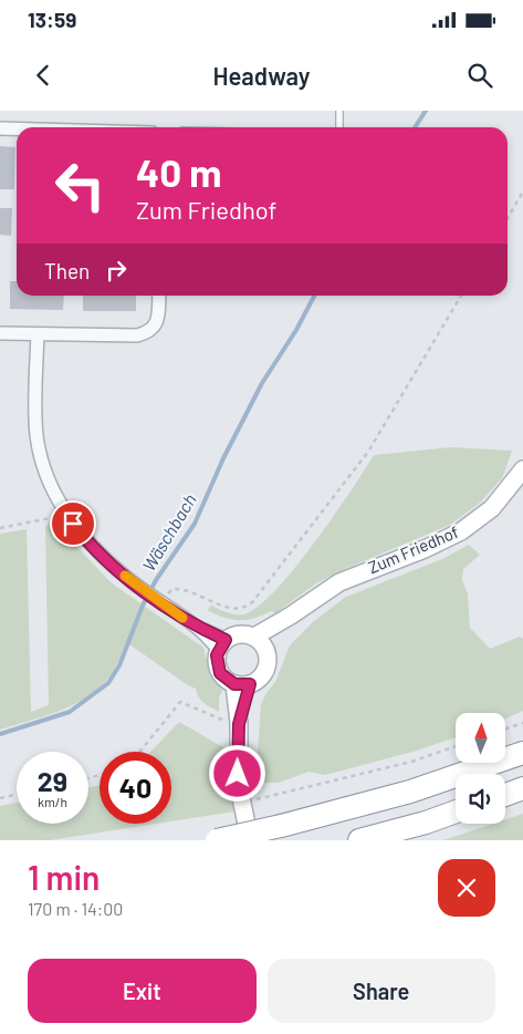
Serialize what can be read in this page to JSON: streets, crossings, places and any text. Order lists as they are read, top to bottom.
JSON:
{
  "streets": {
    "street": ["Zum Friedhof"]
  },
  "water": ["Wäschbach"],
  "north": "top",
  "page": {
    "status": "13:59",
    "header": "Headway",
    "turn": ["40 m", "Zum Friedhof"],
    "then": "Then",
    "speed": "29 km/h",
    "limit": "40",
    "heading": ["1 min", "170 m · 14:00"],
    "buttons": ["Exit", "Share"]
  }
}
